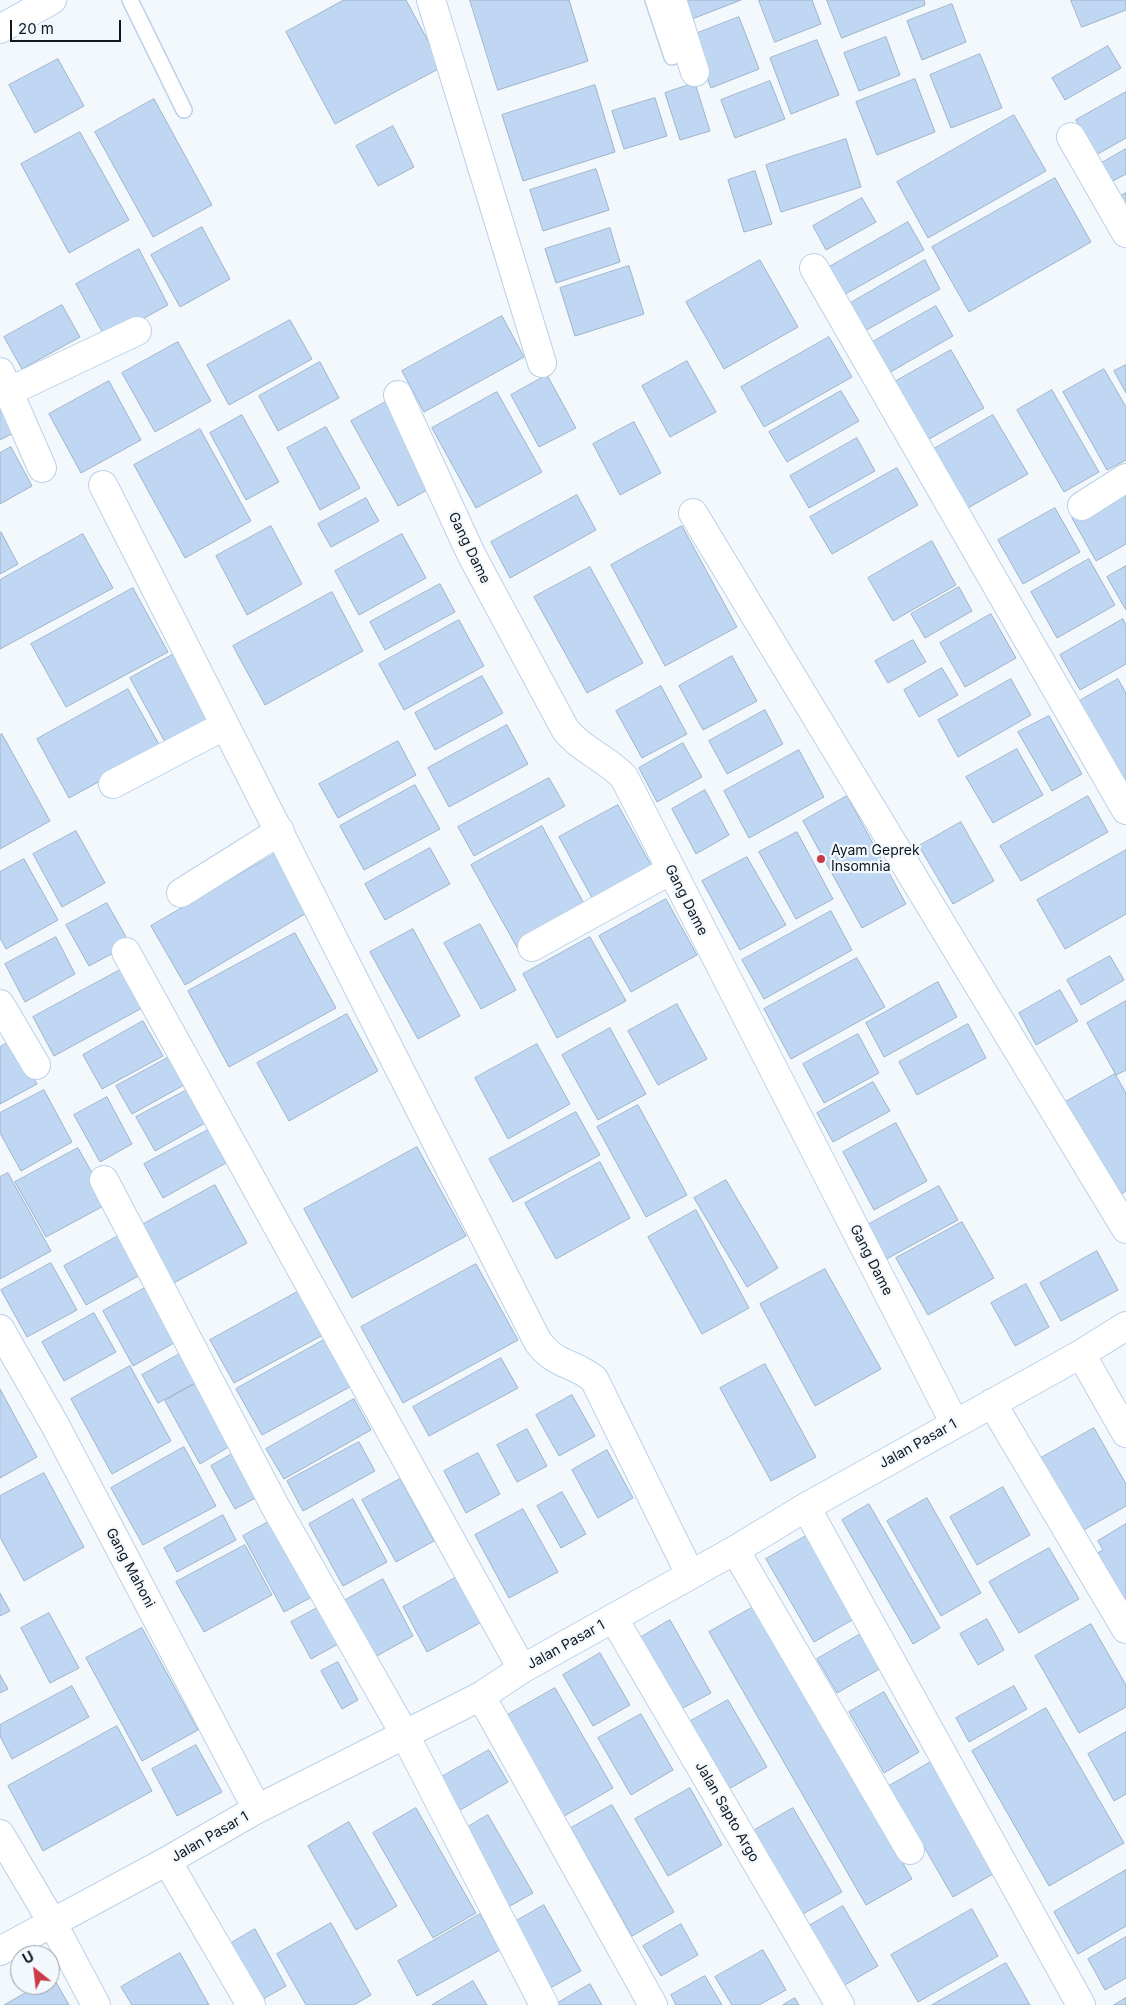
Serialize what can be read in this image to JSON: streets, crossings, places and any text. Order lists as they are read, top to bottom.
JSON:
{
  "streets": {
    "street": [
      "Gang Dame",
      "Jalan Pasar 1",
      "Gang Mahoni",
      "Jalan Sapto Argo"
    ]
  },
  "crossings": [
    ["Gang Dame", "Jalan Pasar 1"],
    ["Jalan Pasar 1", "Gang Mahoni"],
    ["Jalan Pasar 1", "Jalan Sapto Argo"]
  ],
  "places": ["Ayam Geprek Insomnia"],
  "scale_bar": "20 m",
  "north": "top left"
}
